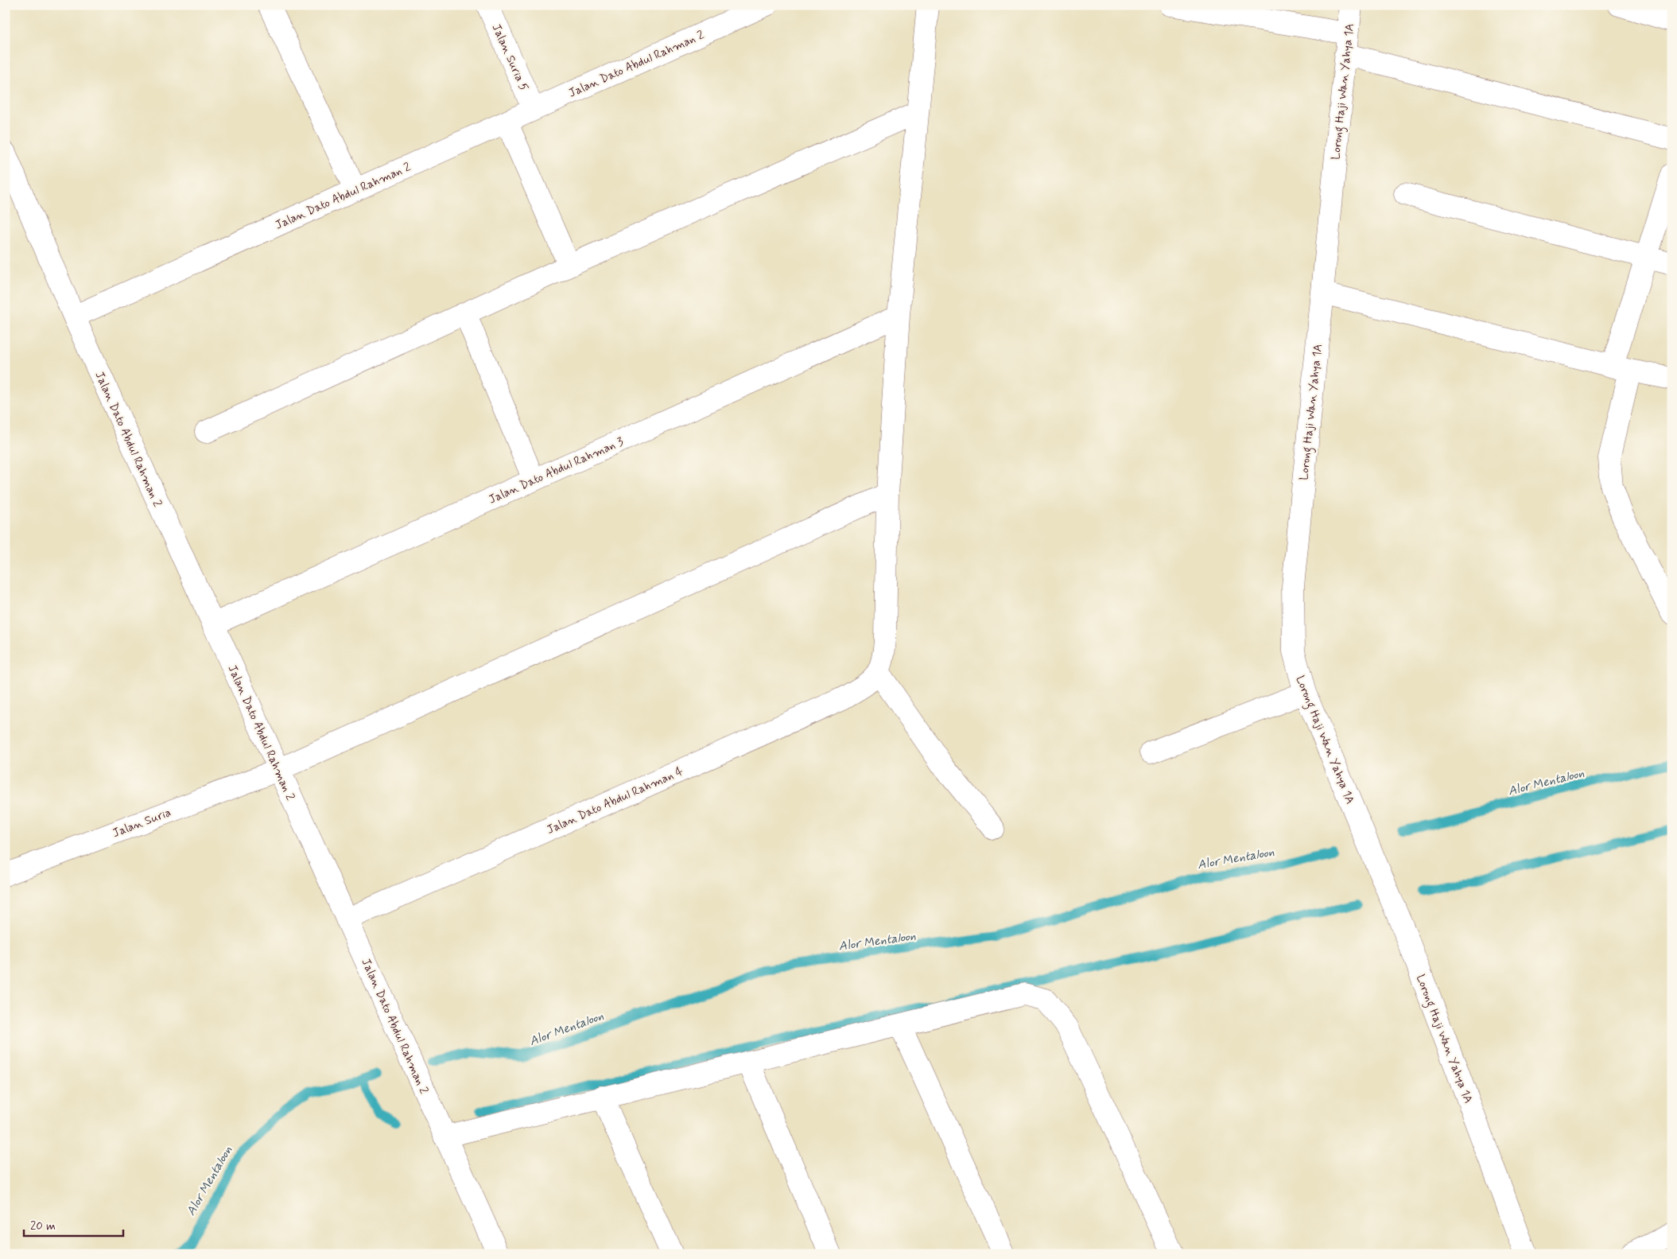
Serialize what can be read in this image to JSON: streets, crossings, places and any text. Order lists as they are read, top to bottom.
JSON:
{
  "streets": {
    "street": [
      "Jalan Suria 5",
      "Jalan Dato Abdul Rahman 2",
      "Lorong Haji Wan Yahya 1A",
      "Jalan Dato Abdul Rahman 3",
      "Jalan Dato Abdul Rahman 4",
      "Jalan Suria"
    ]
  },
  "crossings": [
    ["Jalan Suria 5", "Jalan Dato Abdul Rahman 2"],
    ["Jalan Dato Abdul Rahman 2", "Jalan Dato Abdul Rahman 3"],
    ["Jalan Dato Abdul Rahman 2", "Jalan Dato Abdul Rahman 4"],
    ["Jalan Dato Abdul Rahman 2", "Jalan Suria"]
  ],
  "water": ["Alor Mentaloon"],
  "scale_bar": "20 m"
}
